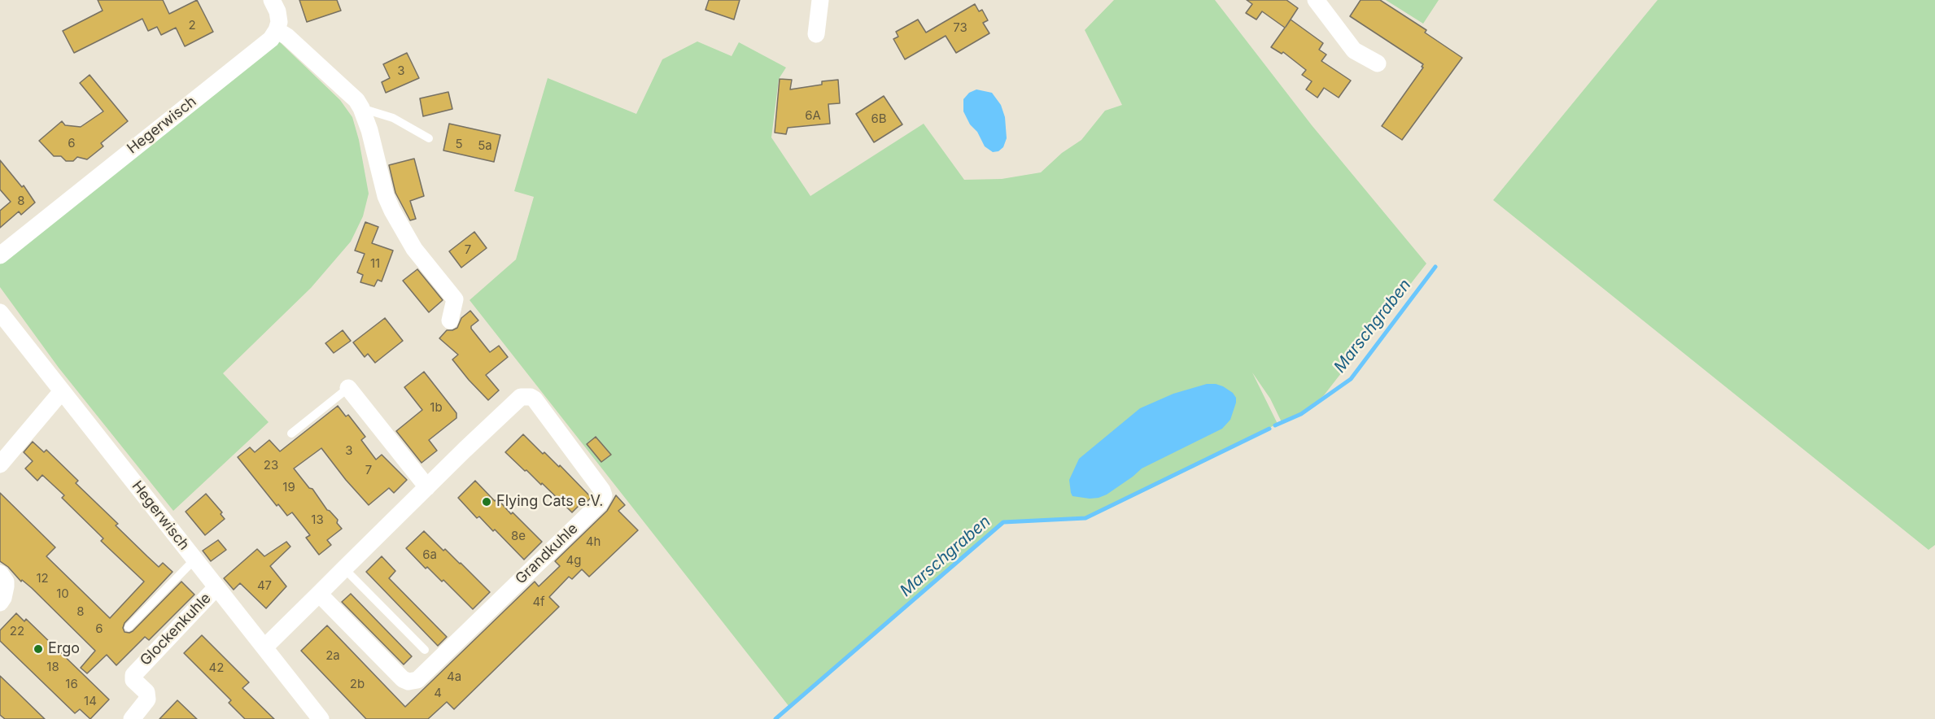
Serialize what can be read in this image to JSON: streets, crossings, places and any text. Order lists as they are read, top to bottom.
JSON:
{
  "streets": {
    "street": ["Hegerwisch", "Grandkuhle", "Glockenkuhle"]
  },
  "crossings": [
    ["Hegerwisch", "Grandkuhle"],
    ["Hegerwisch", "Glockenkuhle"]
  ],
  "water": ["Marschgraben"],
  "places": ["Flying Cats e.V.", "Ergo"],
  "house_numbers": [
    "2",
    "73",
    "3",
    "6A",
    "6B",
    "6",
    "5",
    "5a",
    "8",
    "7",
    "11",
    "1b",
    "3",
    "23",
    "7",
    "19",
    "13",
    "8e",
    "4h",
    "6a",
    "4g",
    "12",
    "47",
    "10",
    "4f",
    "8",
    "6",
    "22",
    "2a",
    "18",
    "42",
    "4a",
    "16",
    "2b",
    "4",
    "14"
  ]
}
